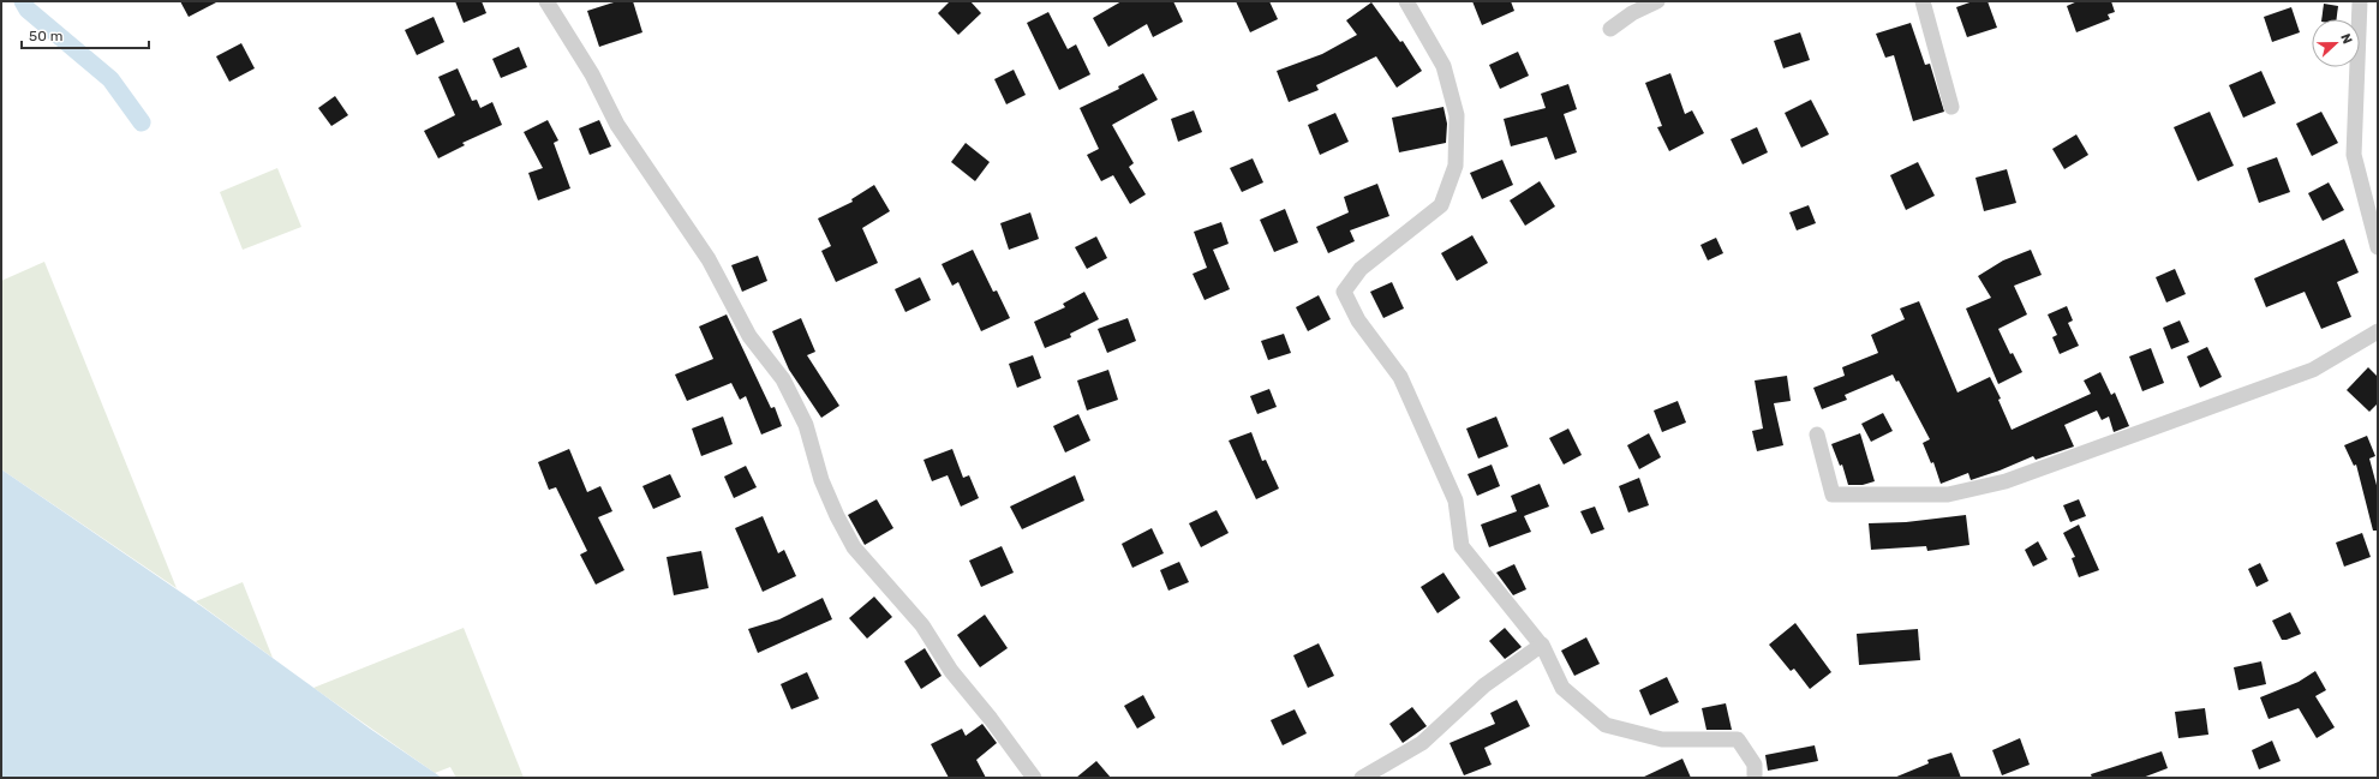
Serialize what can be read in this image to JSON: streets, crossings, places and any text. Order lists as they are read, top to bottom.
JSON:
{
  "scale_bar": "50 m",
  "north": "right"
}
